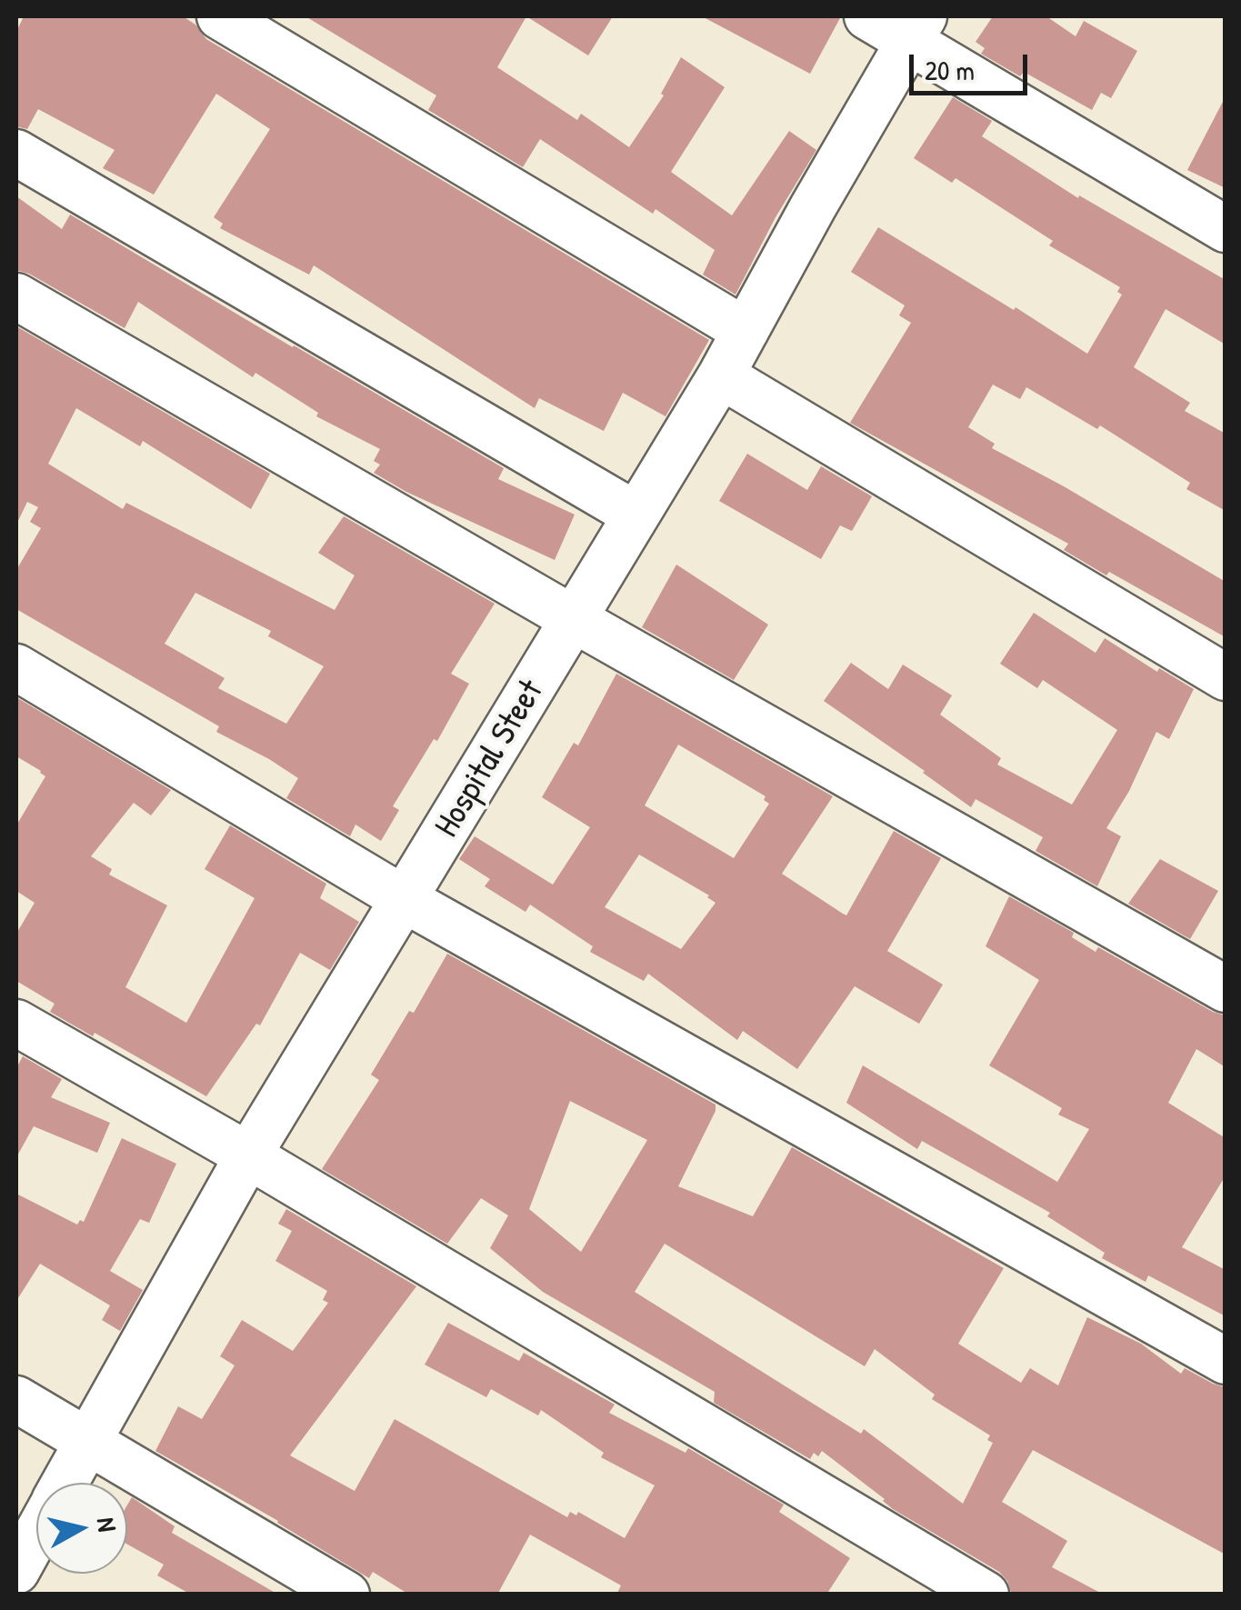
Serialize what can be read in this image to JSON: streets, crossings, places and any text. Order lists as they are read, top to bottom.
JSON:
{
  "streets": {
    "street": ["Hospital Steet"]
  },
  "scale_bar": "20 m",
  "north": "right"
}
